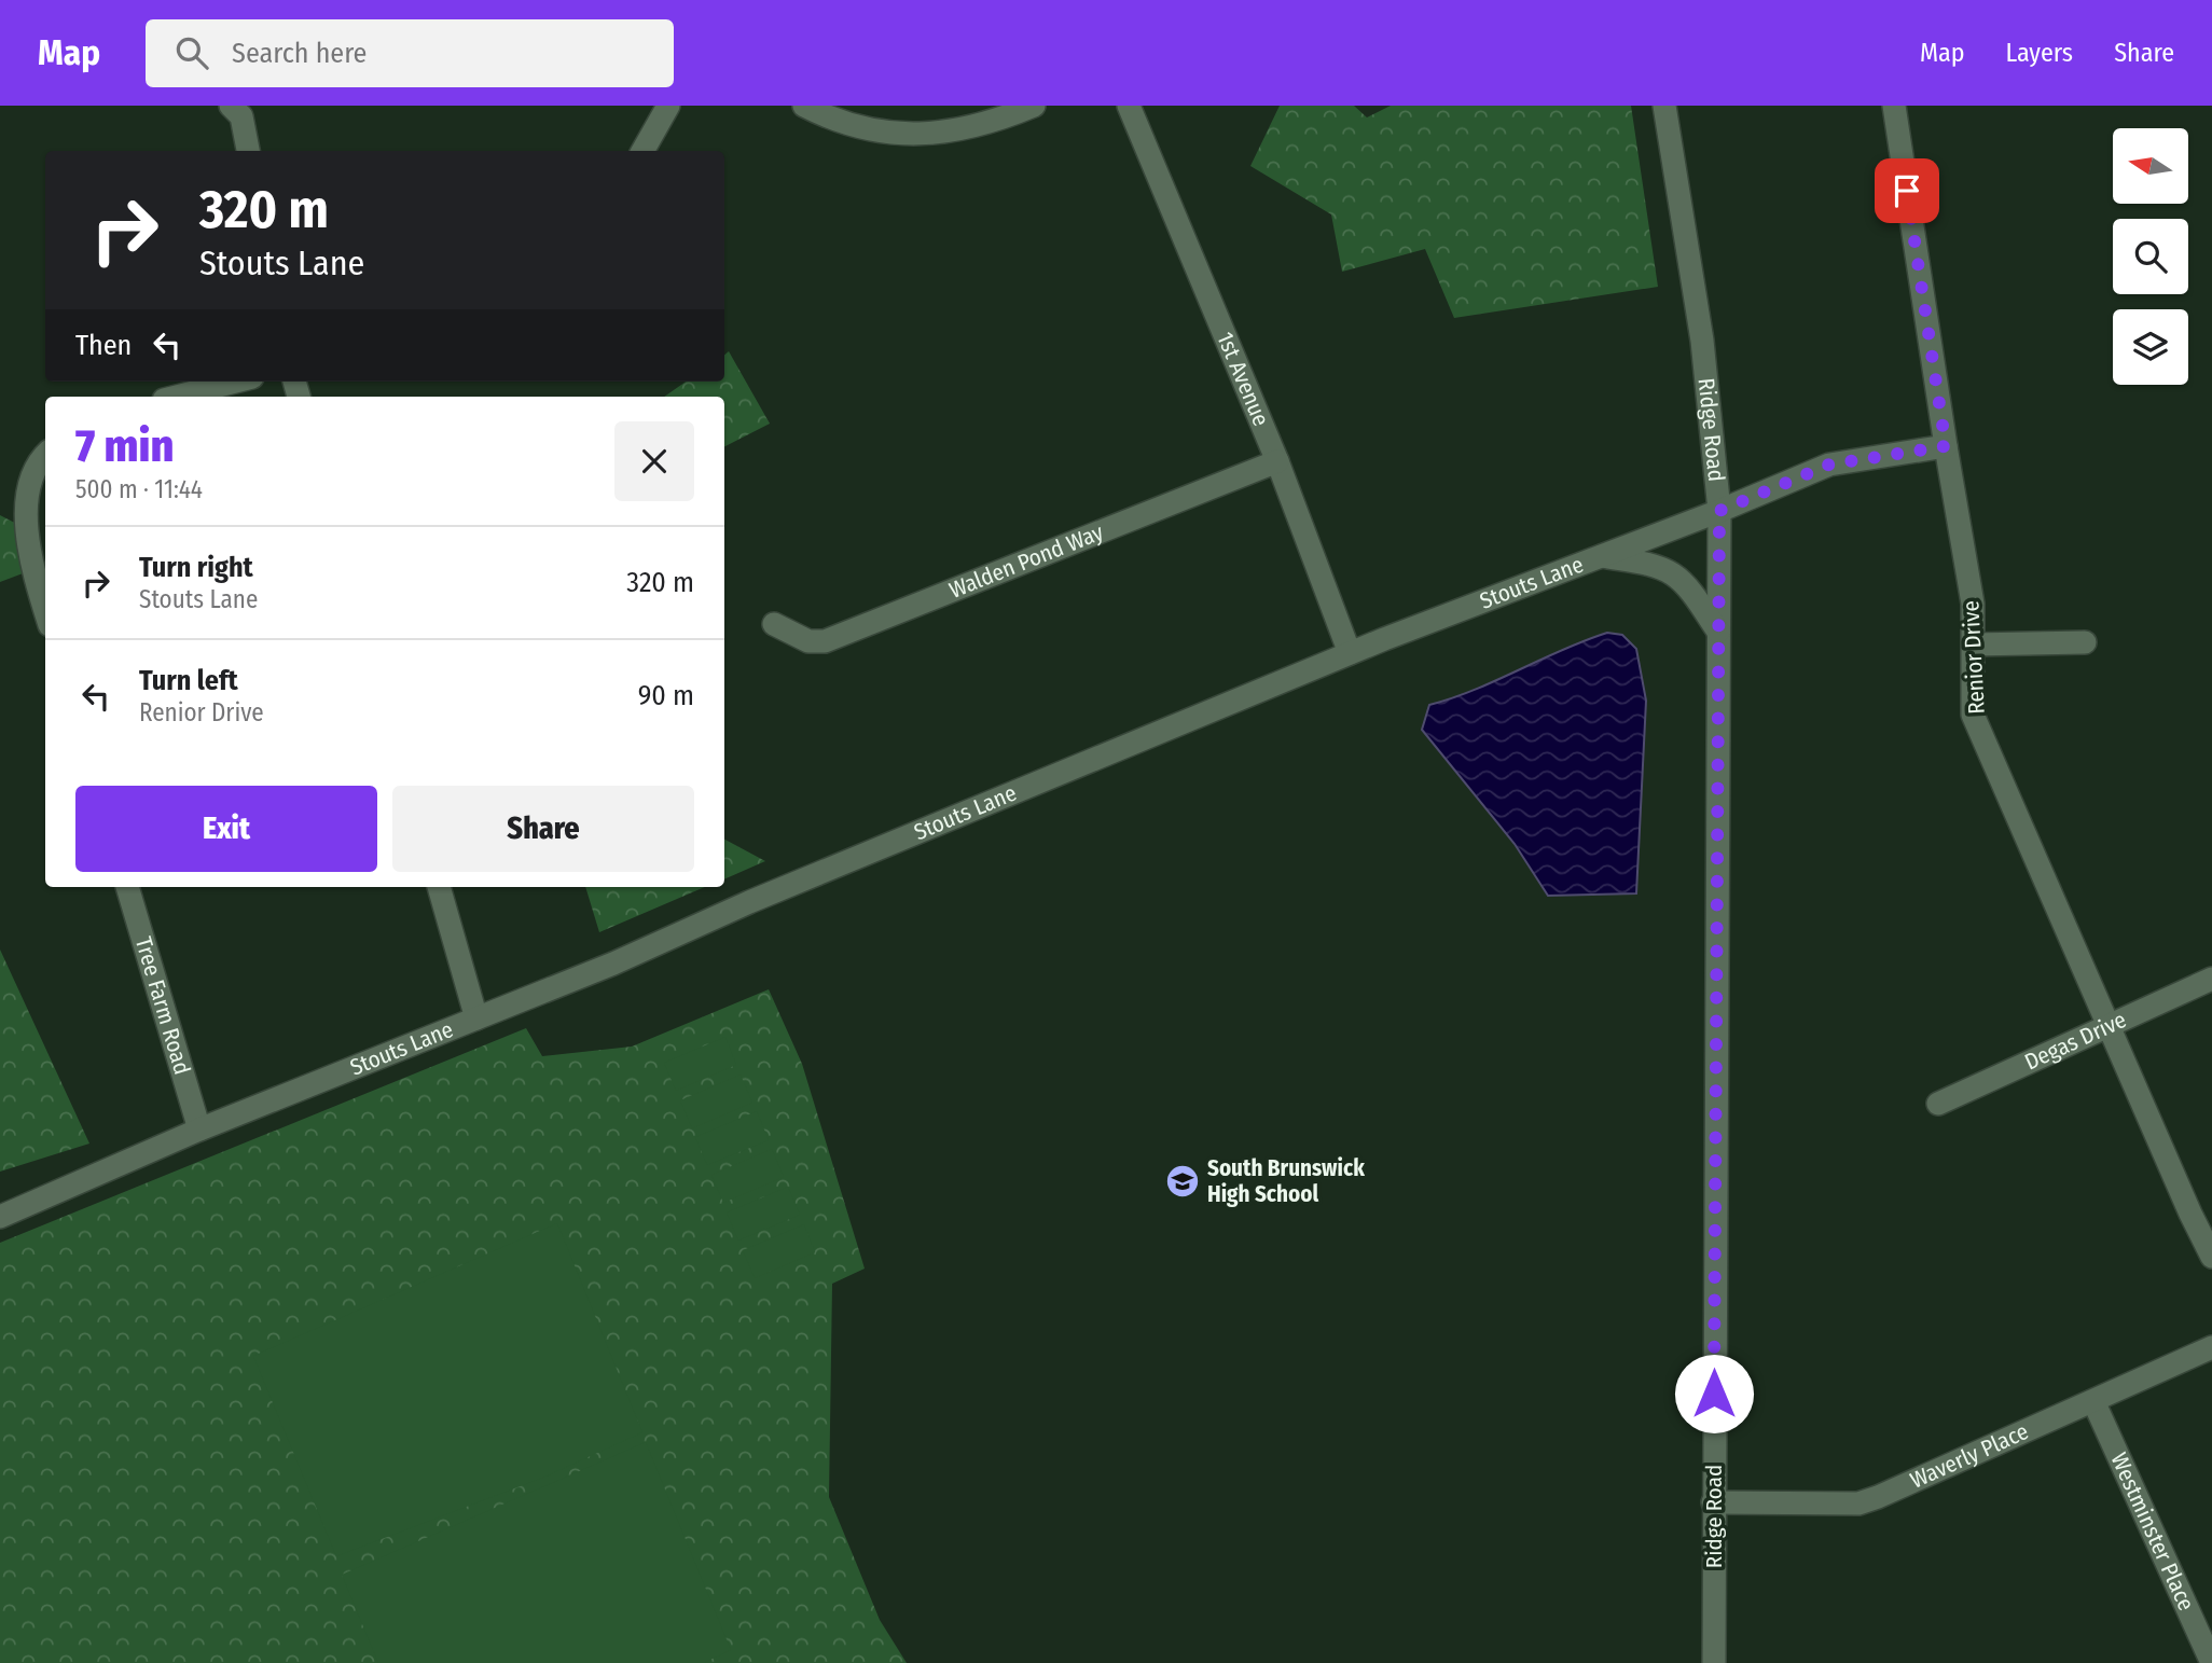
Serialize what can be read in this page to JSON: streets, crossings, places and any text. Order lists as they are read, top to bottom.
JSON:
{
  "streets": {
    "street": [
      "1st Avenue",
      "Ridge Road",
      "Walden Pond Way",
      "Stouts Lane",
      "Renior Drive",
      "Tree Farm Road",
      "Degas Drive",
      "Waverly Place",
      "Westminster Place"
    ]
  },
  "crossings": [
    ["1st Avenue", "Walden Pond Way"],
    ["1st Avenue", "Stouts Lane"],
    ["Ridge Road", "Stouts Lane"],
    ["Ridge Road", "Waverly Place"],
    ["Stouts Lane", "Renior Drive"],
    ["Stouts Lane", "Tree Farm Road"],
    ["Renior Drive", "Degas Drive"],
    ["Waverly Place", "Westminster Place"]
  ],
  "places": {
    "school or university": ["South Brunswick High School"]
  },
  "north": "left",
  "page": {
    "header": "Map",
    "search": "Search here",
    "nav": ["Map", "Layers", "Share"],
    "turn": ["320 m", "Stouts Lane"],
    "then": "Then",
    "heading": ["7 min", "500 m · 11:44"],
    "list": [
      {
        "name": "Turn right",
        "note": "Stouts Lane",
        "value": "320 m"
      },
      {
        "name": "Turn left",
        "note": "Renior Drive",
        "value": "90 m"
      }
    ],
    "buttons": ["Exit", "Share"]
  }
}
